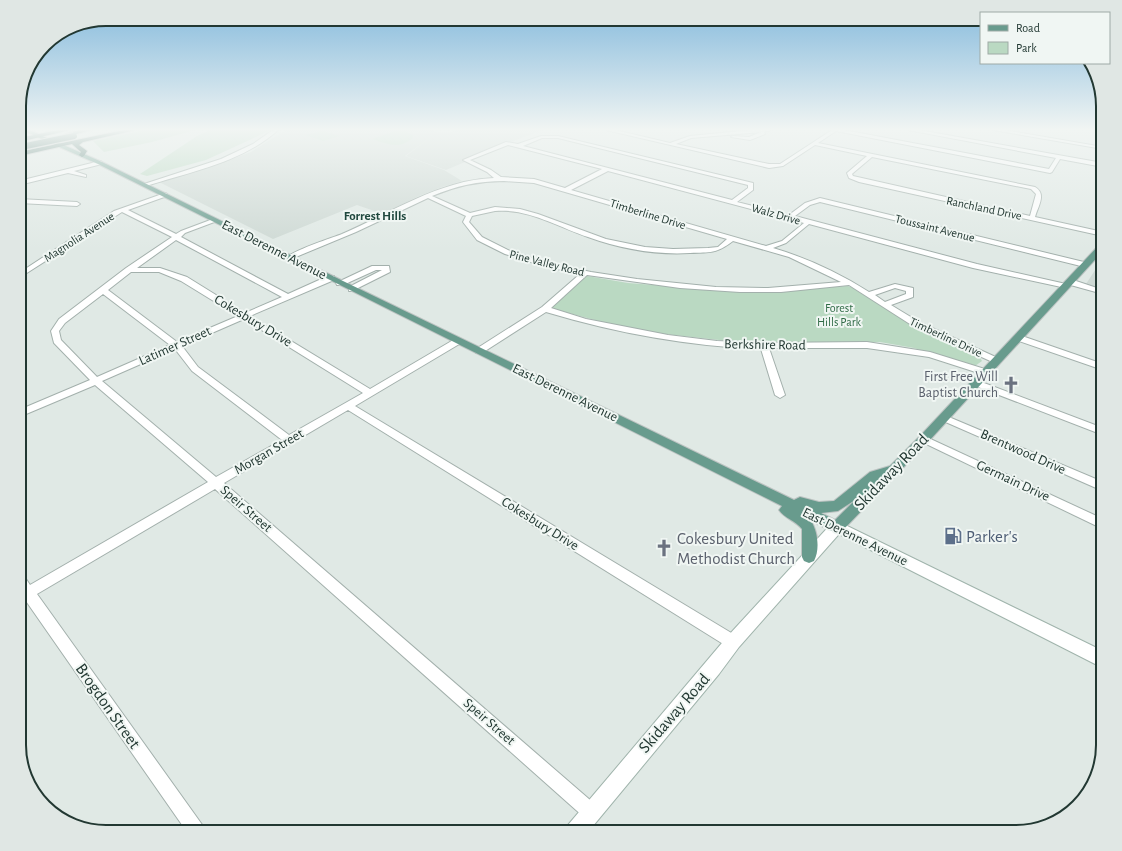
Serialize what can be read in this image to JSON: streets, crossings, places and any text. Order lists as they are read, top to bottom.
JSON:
{
  "streets": {
    "main road": ["East Derenne Avenue", "Skidaway Road"],
    "street": [
      "Ranchland Drive",
      "Timberline Drive",
      "Walz Drive",
      "Toussaint Avenue",
      "Magnolia Avenue",
      "Pine Valley Road",
      "Cokesbury Drive",
      "Berkshire Road",
      "Latimer Street",
      "Morgan Street",
      "Brentwood Drive",
      "Germain Drive",
      "Speir Street",
      "Brogdon Street"
    ]
  },
  "crossings": [
    ["Timberline Drive", "Walz Drive"],
    ["Timberline Drive", "East Derenne Avenue"],
    ["Timberline Drive", "Pine Valley Road"],
    ["Timberline Drive", "Skidaway Road"],
    ["Walz Drive", "Toussaint Avenue"],
    ["Walz Drive", "Skidaway Road"],
    ["Toussaint Avenue", "Skidaway Road"],
    ["Magnolia Avenue", "East Derenne Avenue"],
    ["East Derenne Avenue", "Latimer Street"],
    ["East Derenne Avenue", "Morgan Street"],
    ["East Derenne Avenue", "Skidaway Road"],
    ["East Derenne Avenue", "Speir Street"],
    ["Cokesbury Drive", "Latimer Street"],
    ["Cokesbury Drive", "Morgan Street"],
    ["Cokesbury Drive", "Skidaway Road"],
    ["Cokesbury Drive", "Speir Street"],
    ["Berkshire Road", "Skidaway Road"],
    ["Latimer Street", "Speir Street"],
    ["Morgan Street", "Speir Street"],
    ["Brentwood Drive", "Skidaway Road"],
    ["Skidaway Road", "Germain Drive"],
    ["Skidaway Road", "Speir Street"]
  ],
  "districts": ["Forrest Hills"],
  "parks": ["Forest Hills Park"],
  "places": {
    "church": ["First Free Will Baptist Church", "Cokesbury United Methodist Church"],
    "fuel station": ["Parker's"]
  },
  "legend": ["Road", "Park"]
}
